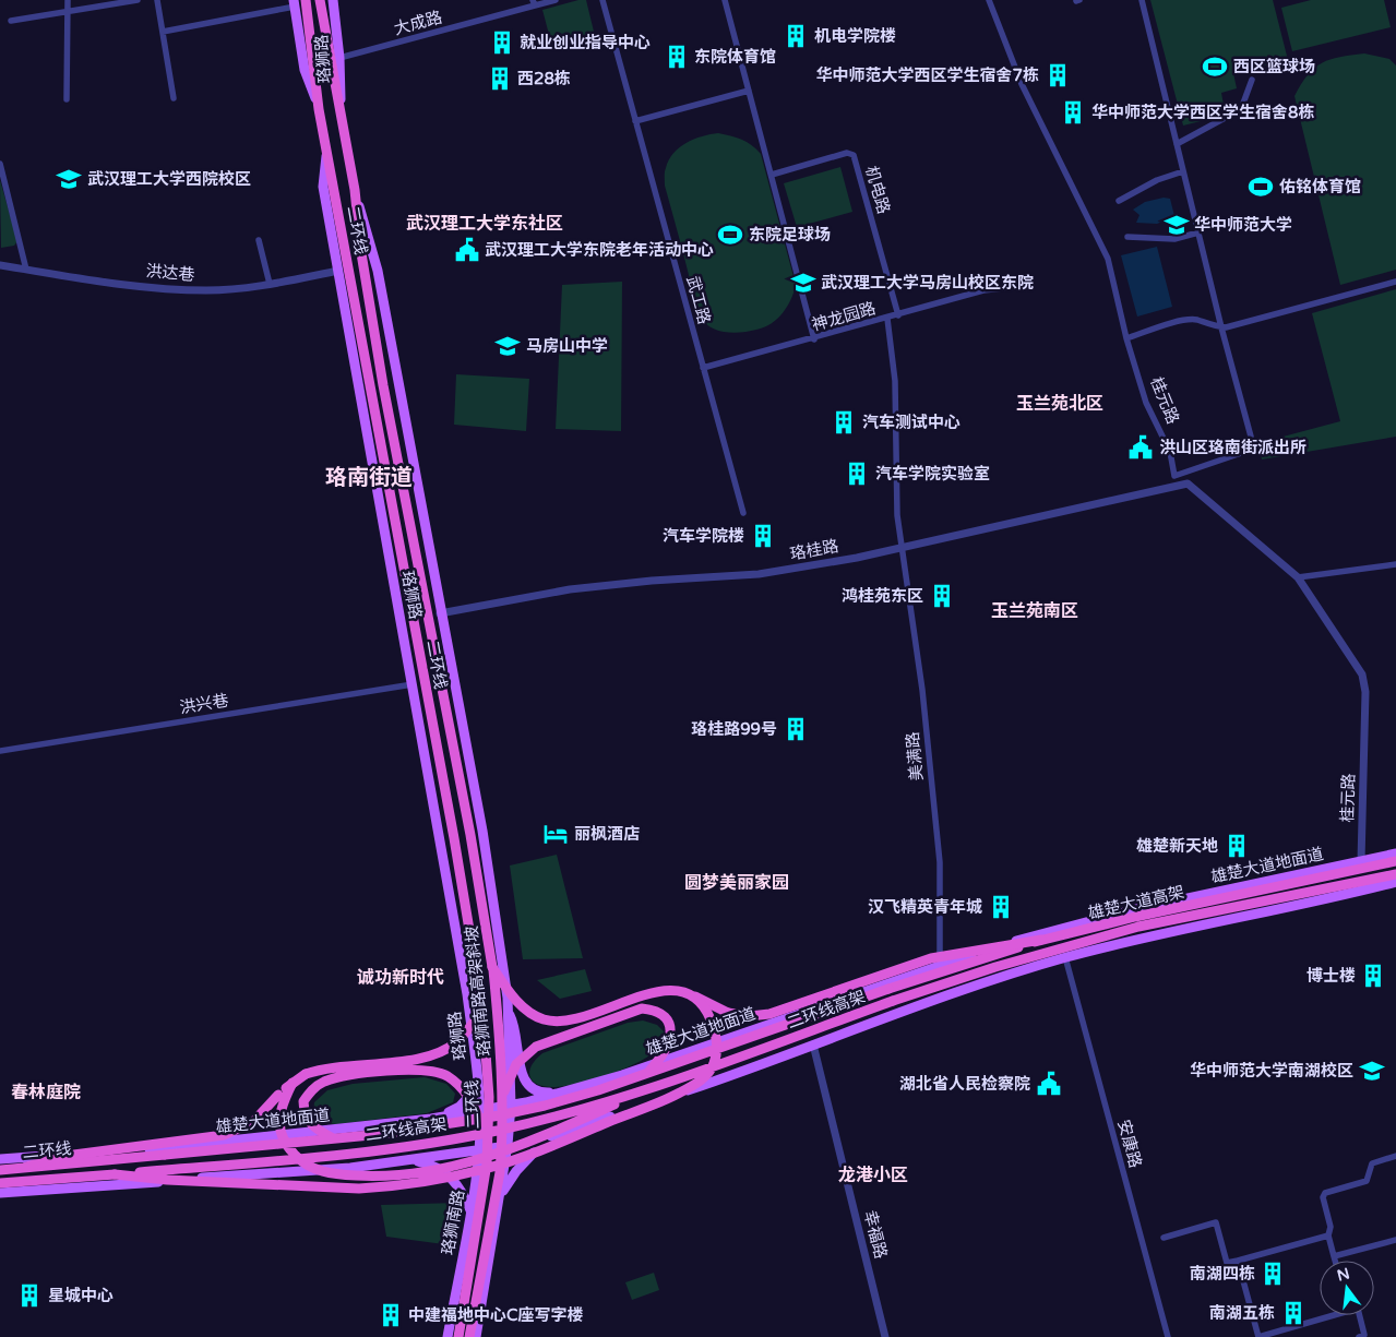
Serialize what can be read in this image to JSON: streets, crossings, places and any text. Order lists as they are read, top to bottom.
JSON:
{
  "streets": {
    "highway": [
      "二环线",
      "雄楚大道高架",
      "珞狮南路高架斜坡",
      "二环线高架"
    ],
    "main road": ["珞狮路", "雄楚大道地面道", "珞狮南路"],
    "street": [
      "大成路",
      "机电路",
      "洪达巷",
      "武工路",
      "神龙园路",
      "桂元路",
      "珞桂路",
      "洪兴巷",
      "美满路",
      "安康路",
      "幸福路"
    ]
  },
  "crossings": [
    ["大成路", "珞狮路"],
    ["珞狮路", "二环线"],
    ["珞狮路", "洪达巷"],
    ["珞狮路", "珞桂路"],
    ["珞狮路", "洪兴巷"],
    ["珞狮路", "雄楚大道地面道"],
    ["珞狮路", "珞狮南路"],
    ["机电路", "神龙园路"],
    ["二环线", "雄楚大道高架"],
    ["二环线", "珞狮南路高架斜坡"],
    ["武工路", "神龙园路"],
    ["桂元路", "珞桂路"],
    ["桂元路", "雄楚大道地面道"],
    ["珞桂路", "美满路"],
    ["美满路", "雄楚大道地面道"],
    ["雄楚大道地面道", "珞狮南路"],
    ["雄楚大道高架", "二环线高架"]
  ],
  "districts": [
    "武汉理工大学东社区",
    "玉兰苑北区",
    "珞南街道",
    "玉兰苑南区",
    "圆梦美丽家园",
    "诚功新时代",
    "春林庭院",
    "龙港小区"
  ],
  "places": {
    "building": [
      "机电学院楼",
      "就业创业指导中心",
      "东院体育馆",
      "华中师范大学西区学生宿舍7栋",
      "西28栋",
      "华中师范大学西区学生宿舍8栋",
      "汽车测试中心",
      "汽车学院实验室",
      "汽车学院楼",
      "鸿桂苑东区",
      "珞桂路99号",
      "雄楚新天地",
      "汉飞精英青年城",
      "博士楼",
      "南湖四栋",
      "星城中心",
      "南湖五栋",
      "中建福地中心C座写字楼"
    ],
    "sports": ["西区篮球场", "佑铭体育馆", "东院足球场"],
    "school or university": [
      "武汉理工大学西院校区",
      "华中师范大学",
      "武汉理工大学马房山校区东院",
      "马房山中学",
      "华中师范大学南湖校区"
    ],
    "public building": ["武汉理工大学东院老年活动中心", "洪山区珞南街派出所", "湖北省人民检察院"],
    "hotel": ["丽枫酒店"]
  },
  "north": "top"
}
